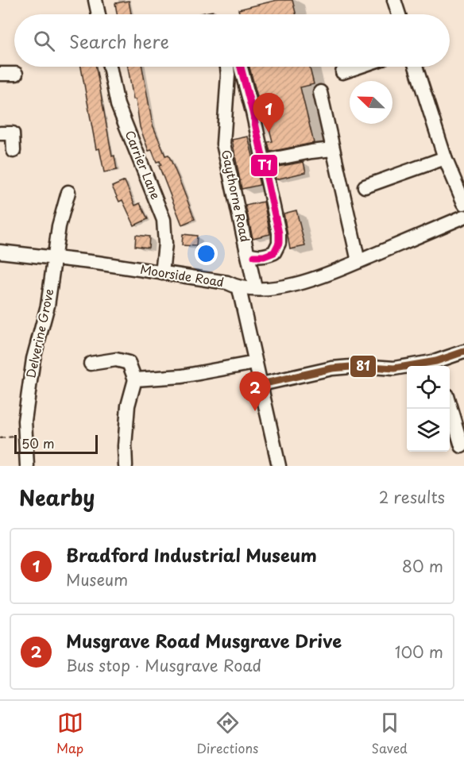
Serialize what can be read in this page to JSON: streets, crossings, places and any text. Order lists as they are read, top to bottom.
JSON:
{
  "streets": {
    "street": [
      "Carrier Lane",
      "Gaythorne Road",
      "Moorside Road",
      "Delverine Grove"
    ]
  },
  "crossings": [
    ["Carrier Lane", "Moorside Road"],
    ["Gaythorne Road", "Moorside Road"],
    ["Moorside Road", "Delverine Grove"]
  ],
  "lines": ["transit line T1", "transit line 81"],
  "scale_bar": "50 m",
  "north": "top left",
  "page": {
    "search": "Search here",
    "pins": ["1", "2"],
    "scale": "50 m",
    "heading": ["Nearby", "2 results"],
    "list": [
      {
        "mark": "1",
        "name": "Bradford Industrial Museum",
        "note": "Museum",
        "value": "80 m"
      },
      {
        "mark": "2",
        "name": "Musgrave Road Musgrave Drive",
        "note": "Bus stop · Musgrave Road",
        "value": "100 m"
      }
    ],
    "nav": ["Map", "Directions", "Saved"]
  }
}
